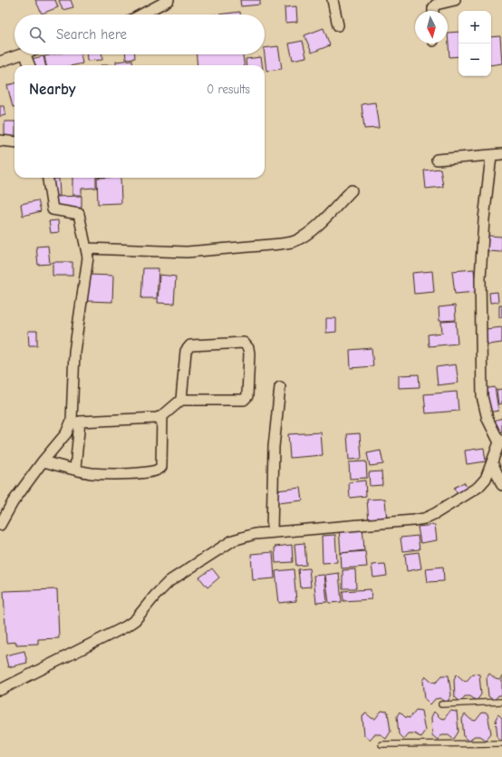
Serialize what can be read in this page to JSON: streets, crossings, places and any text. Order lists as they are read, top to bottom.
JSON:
{
  "north": "bottom",
  "page": {
    "map_buttons": ["+", "−"],
    "search": "Search here",
    "heading": ["Nearby", "0 results"]
  }
}
